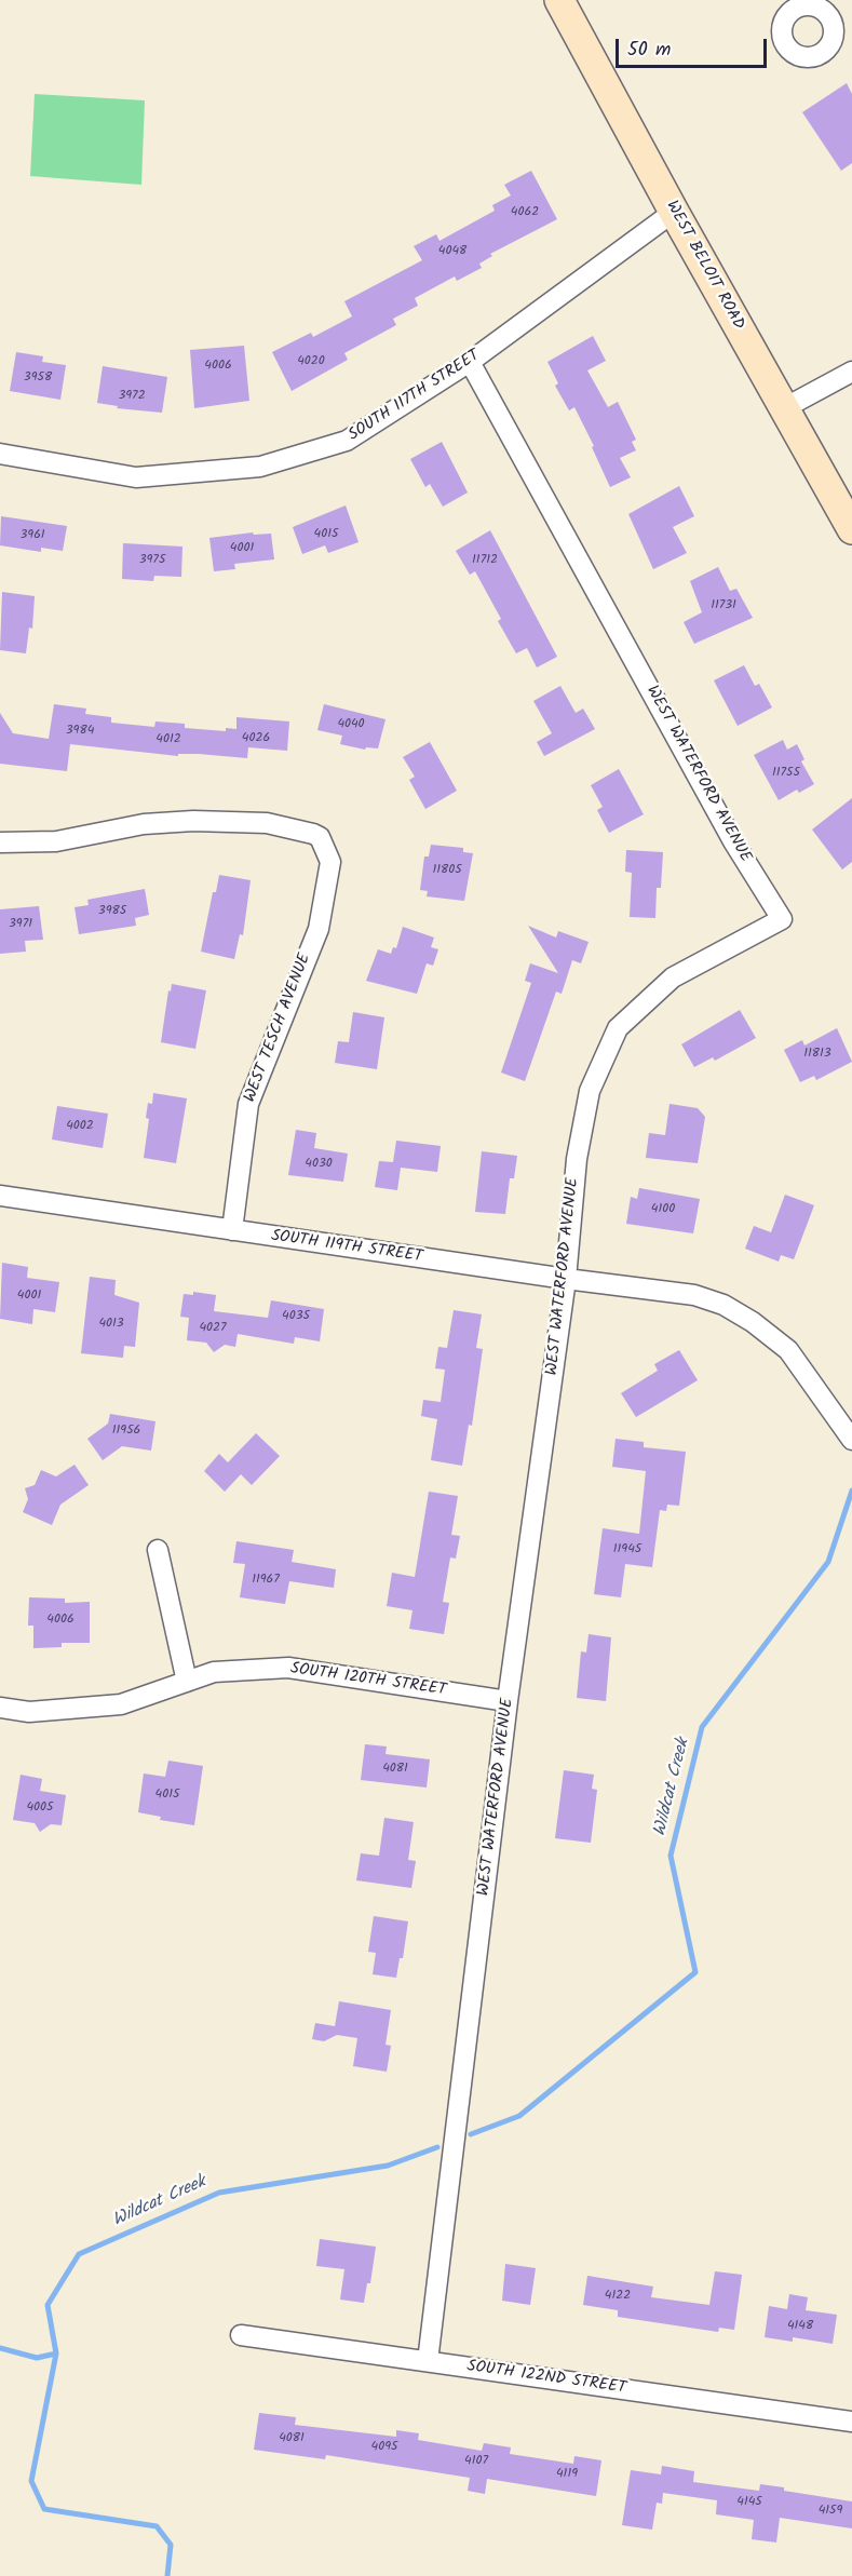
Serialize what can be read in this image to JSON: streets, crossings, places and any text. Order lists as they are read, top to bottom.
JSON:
{
  "streets": {
    "main road": ["WEST BELOIT ROAD"],
    "street": [
      "SOUTH 117TH STREET",
      "WEST WATERFORD AVENUE",
      "WEST TESCH AVENUE",
      "SOUTH 119TH STREET",
      "SOUTH 120TH STREET",
      "SOUTH 122ND STREET"
    ]
  },
  "crossings": [
    ["WEST BELOIT ROAD", "SOUTH 117TH STREET"],
    ["SOUTH 117TH STREET", "WEST WATERFORD AVENUE"],
    ["WEST WATERFORD AVENUE", "SOUTH 119TH STREET"],
    ["WEST WATERFORD AVENUE", "SOUTH 120TH STREET"],
    ["WEST WATERFORD AVENUE", "SOUTH 122ND STREET"],
    ["WEST TESCH AVENUE", "SOUTH 119TH STREET"]
  ],
  "water": ["Wildcat Creek"],
  "house_numbers": [
    "4062",
    "4048",
    "4020",
    "4006",
    "3958",
    "3972",
    "4015",
    "3961",
    "4001",
    "3975",
    "11712",
    "11731",
    "4040",
    "3984",
    "4026",
    "4012",
    "11755",
    "11805",
    "3985",
    "3971",
    "11813",
    "4002",
    "4030",
    "4100",
    "4001",
    "4035",
    "4013",
    "4027",
    "11956",
    "11945",
    "11967",
    "4006",
    "4081",
    "4015",
    "4005",
    "4122",
    "4148",
    "4081",
    "4095",
    "4107",
    "4119",
    "4145",
    "4159"
  ],
  "scale_bar": "50 m"
}
